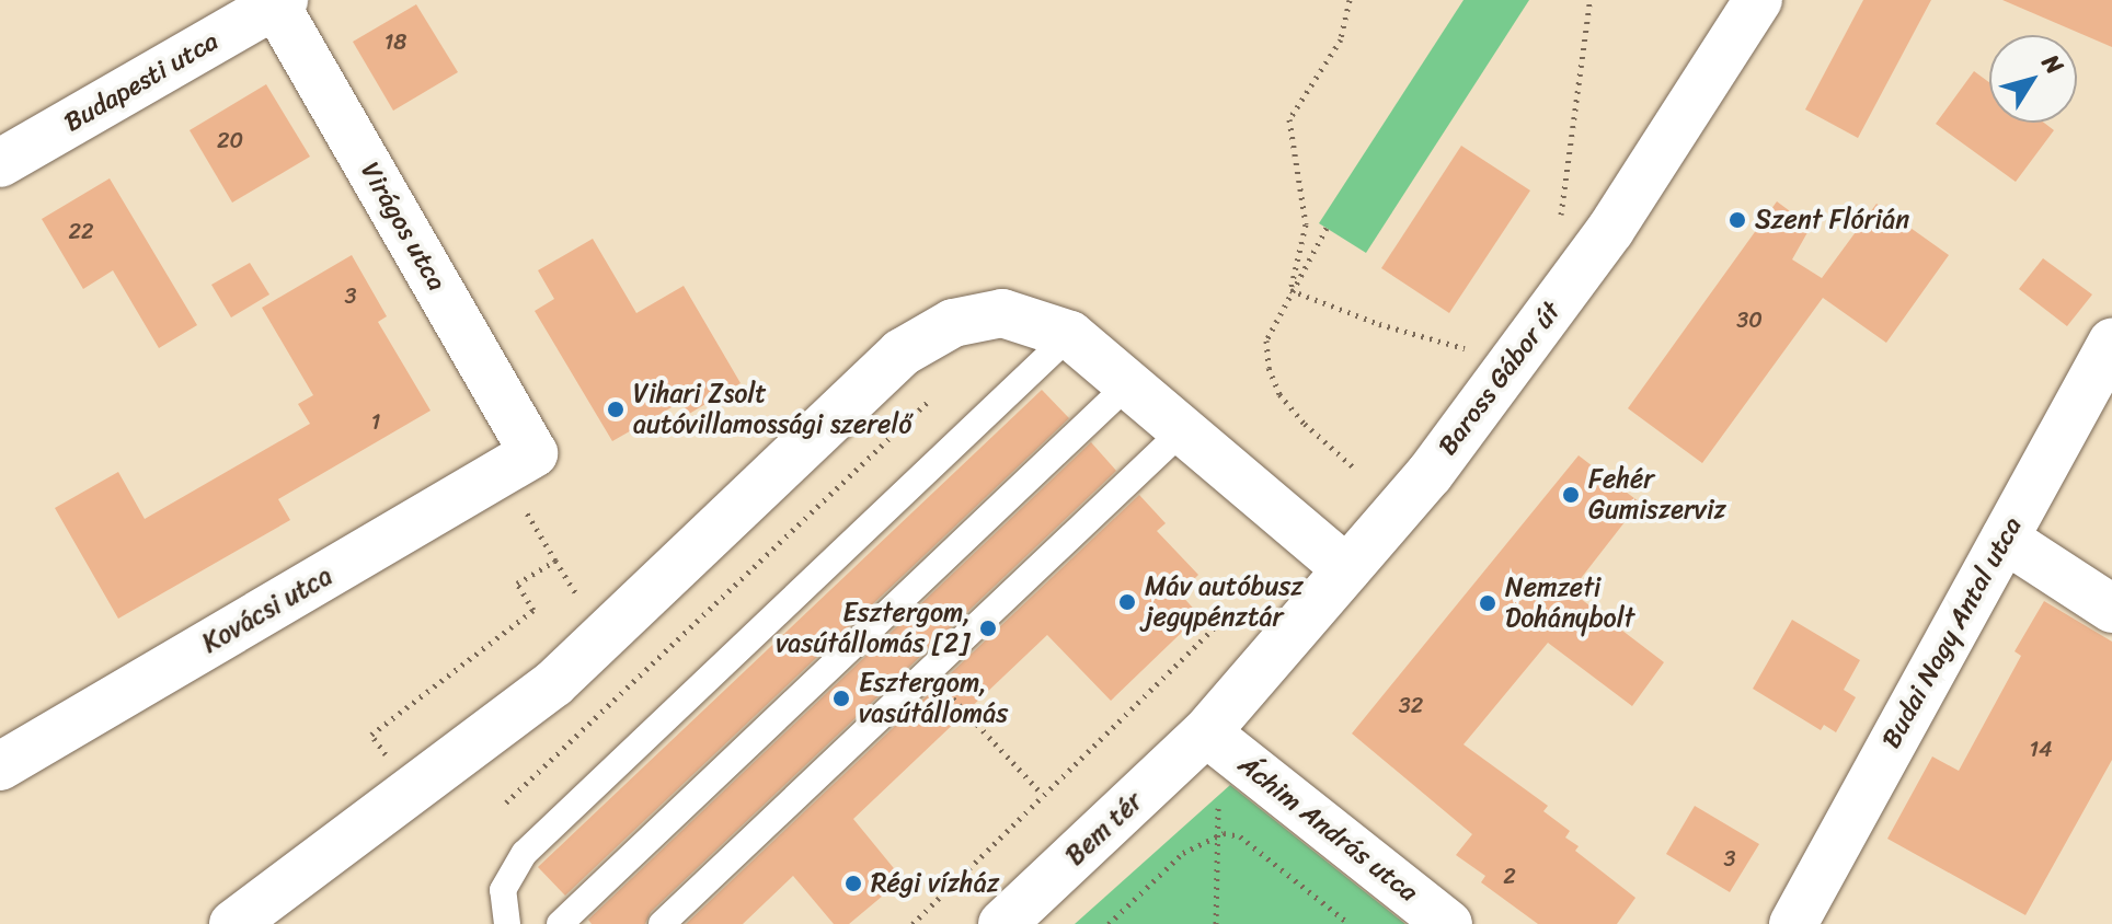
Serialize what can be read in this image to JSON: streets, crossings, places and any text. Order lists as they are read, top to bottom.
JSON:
{
  "streets": {
    "street": [
      "Budapesti utca",
      "Virágos utca",
      "Baross Gábor út",
      "Kovácsi utca",
      "Budai Nagy Antal utca",
      "Bem tér",
      "Áchim András utca"
    ]
  },
  "crossings": [
    ["Budapesti utca", "Virágos utca"],
    ["Virágos utca", "Kovácsi utca"],
    ["Baross Gábor út", "Bem tér"],
    ["Baross Gábor út", "Áchim András utca"],
    ["Bem tér", "Áchim András utca"]
  ],
  "places": [
    "Szent Flórián",
    "Vihari Zsolt autóvillamossági szerelő",
    "Fehér Gumiszerviz",
    "Máv autóbusz jegypénztár",
    "Nemzeti Dohánybolt",
    "Esztergom, vasútállomás [2]",
    "Esztergom, vasútállomás",
    "Régi vízház"
  ],
  "house_numbers": [
    "18",
    "20",
    "22",
    "3",
    "30",
    "1",
    "32",
    "14",
    "3",
    "2"
  ],
  "north": "top right"
}
